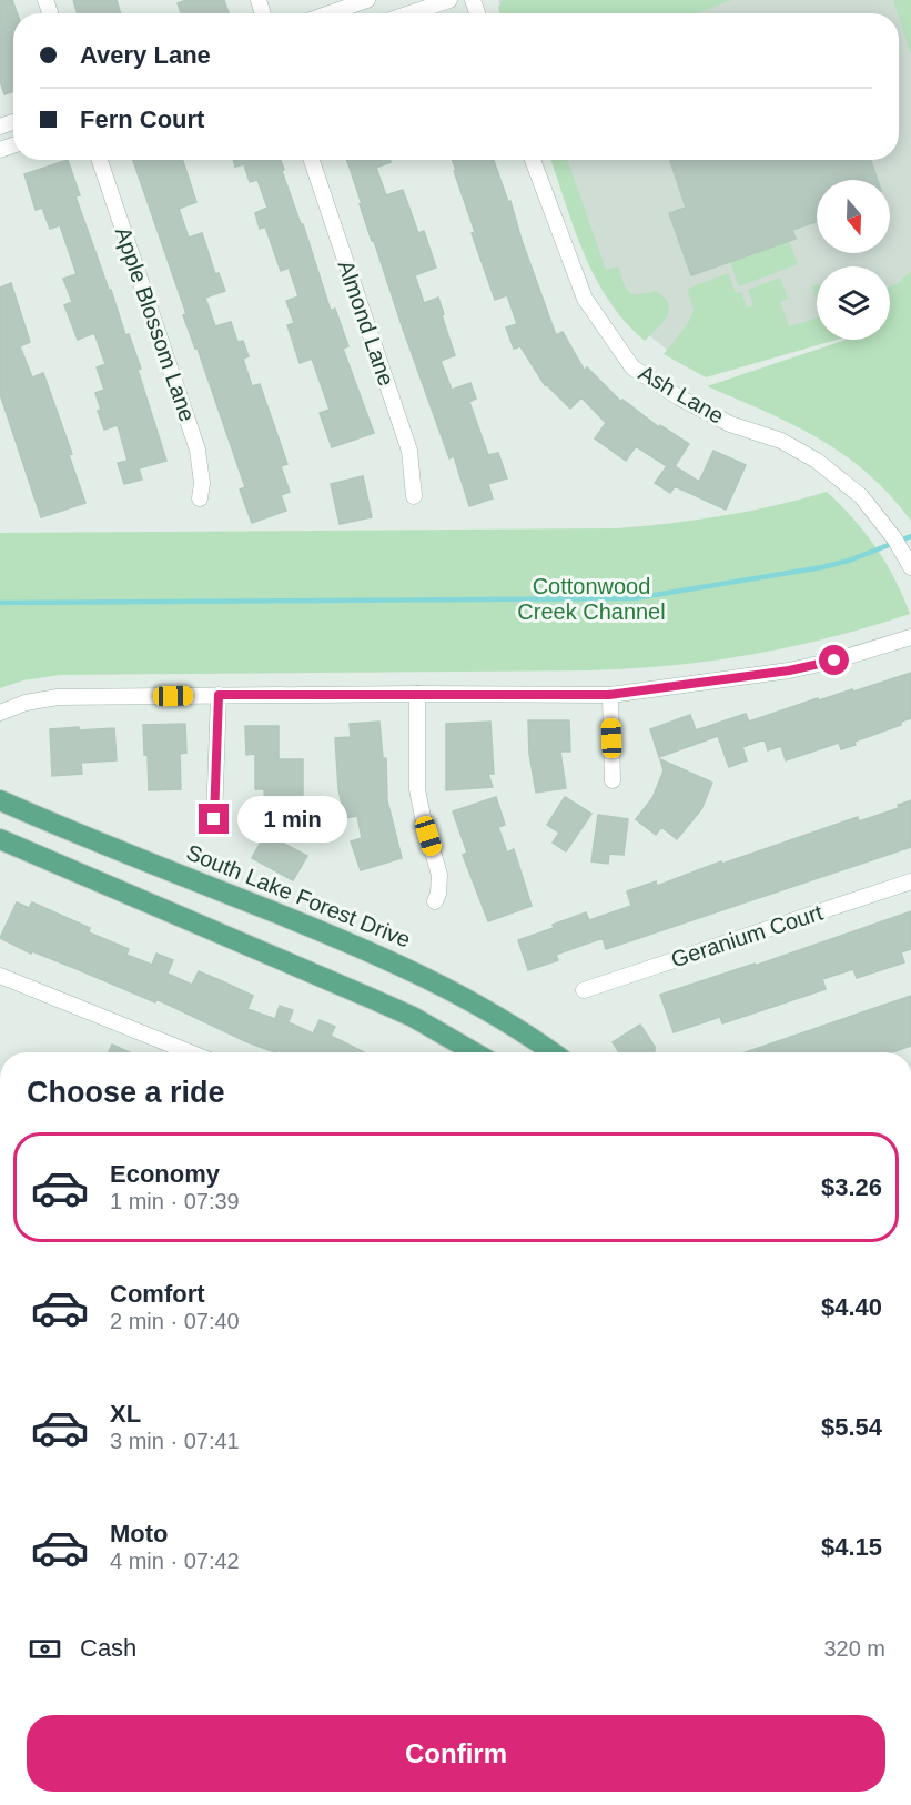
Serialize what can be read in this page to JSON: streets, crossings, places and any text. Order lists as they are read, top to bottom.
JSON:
{
  "streets": {
    "main road": ["South Lake Forest Drive"],
    "street": [
      "Almond Lane",
      "Apple Blossom Lane",
      "Ash Lane",
      "Geranium Court"
    ]
  },
  "parks": ["Cottonwood Creek Channel"],
  "north": "bottom",
  "page": {
    "banner": ["Avery Lane", "Fern Court"],
    "bubble": "1 min",
    "heading": "Choose a ride",
    "list": [
      {
        "name": "Economy",
        "note": "1 min · 07:39",
        "value": "$3.26"
      },
      {
        "name": "Comfort",
        "note": "2 min · 07:40",
        "value": "$4.40"
      },
      {
        "name": "XL",
        "note": "3 min · 07:41",
        "value": "$5.54"
      },
      {
        "name": "Moto",
        "note": "4 min · 07:42",
        "value": "$4.15"
      }
    ],
    "pay": ["Cash", "320 m"],
    "buttons": "Confirm"
  }
}
